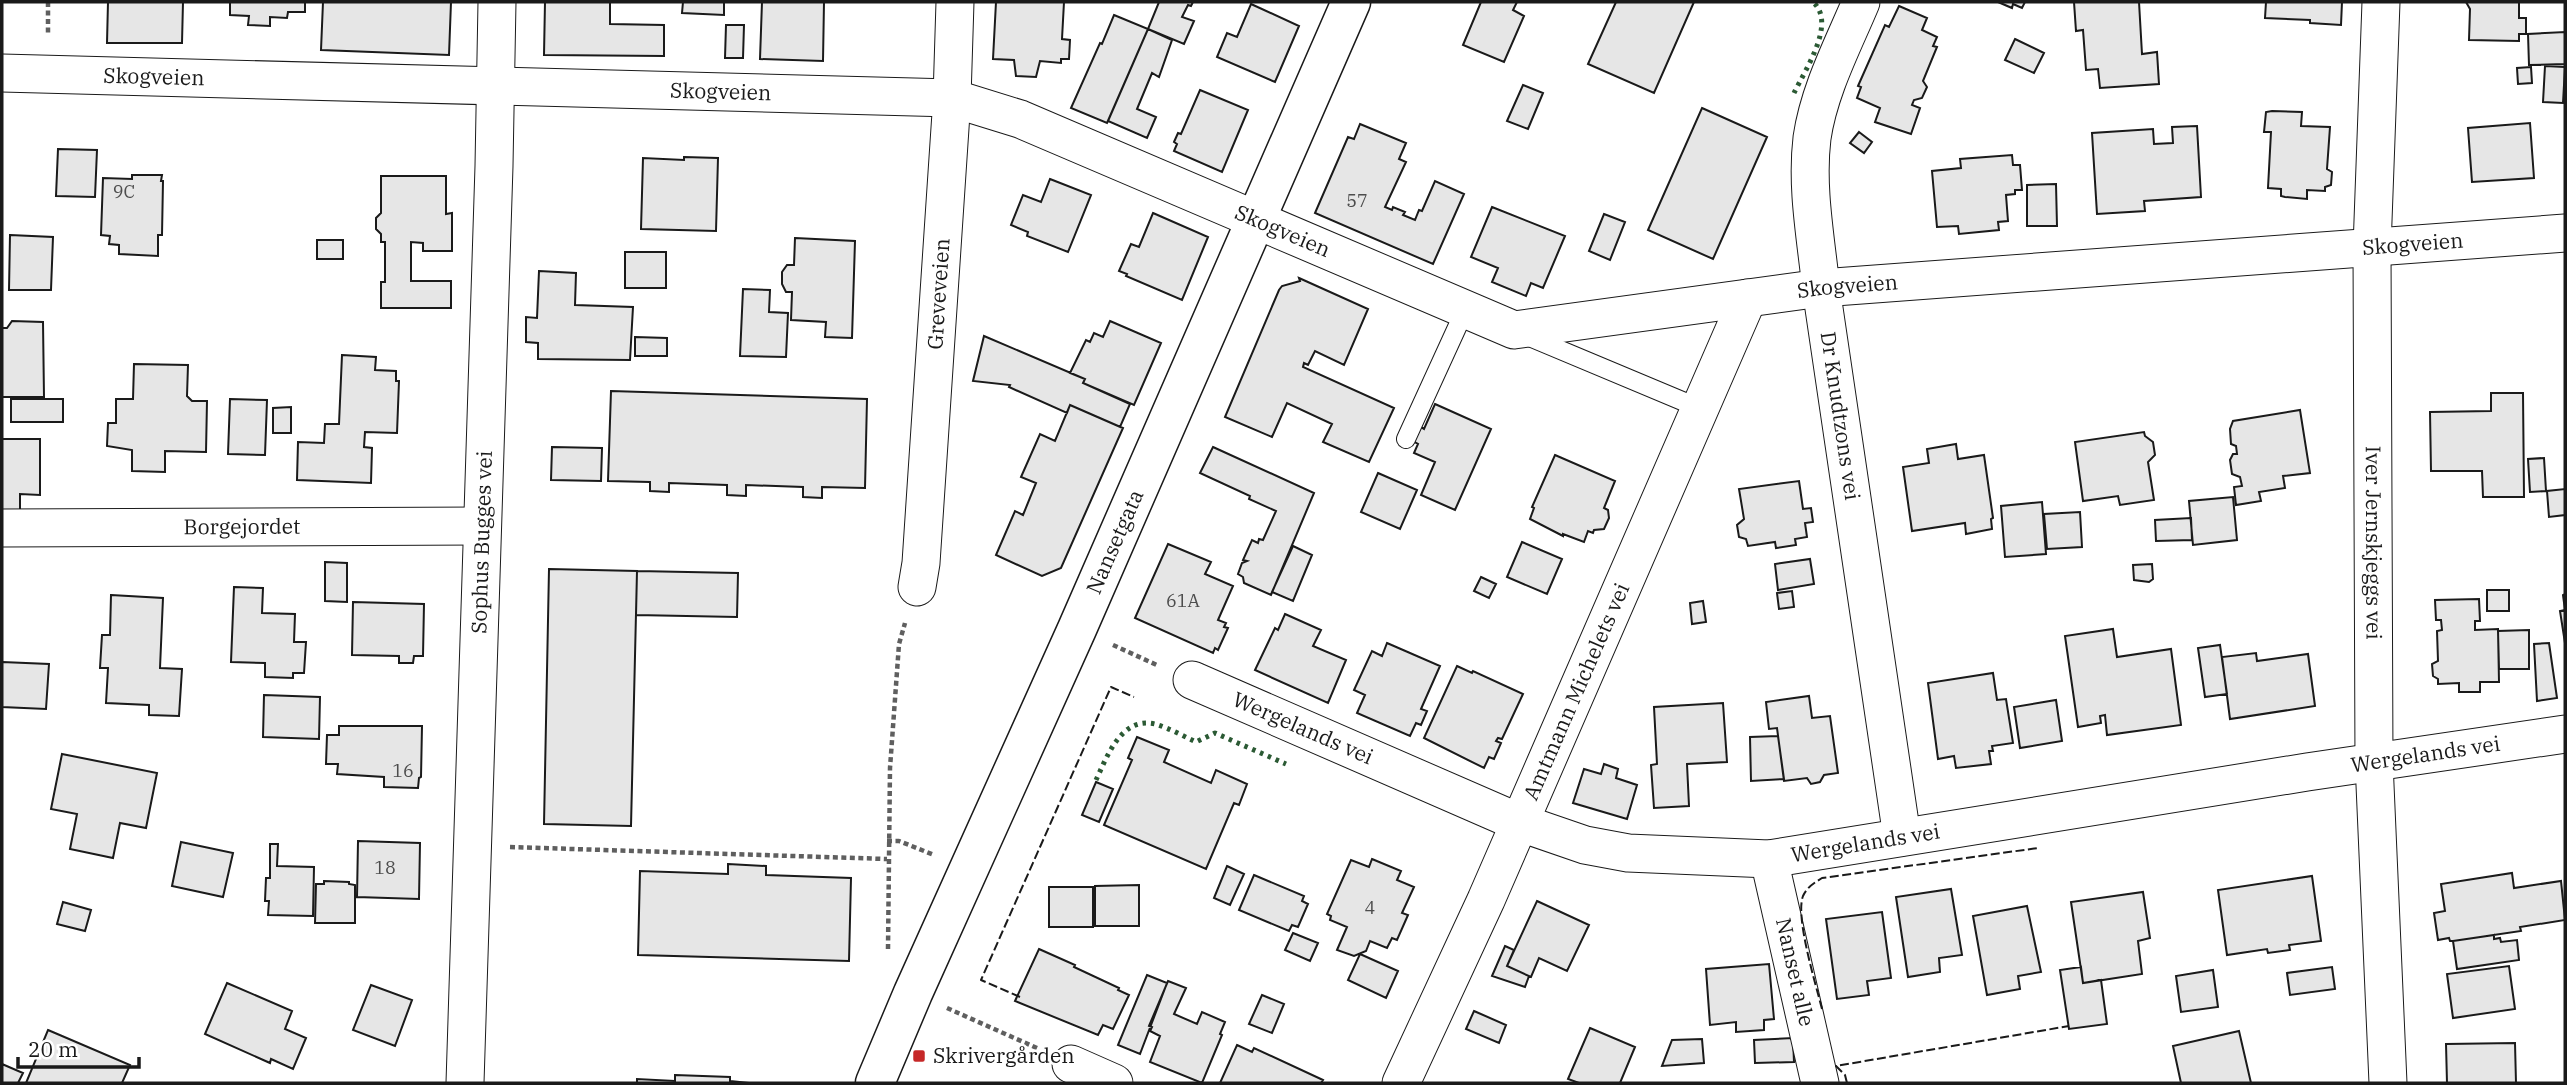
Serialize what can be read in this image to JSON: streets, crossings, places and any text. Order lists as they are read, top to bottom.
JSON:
{
  "streets": {
    "main road": ["Nansetgata"],
    "street": [
      "Skogveien",
      "Greveveien",
      "Dr Knudtzons vei",
      "Borgejordet",
      "Sophus Bugges vei",
      "Iver Jernskjeggs vei",
      "Amtmann Michelets vei",
      "Wergelands vei",
      "Nanset alle"
    ]
  },
  "crossings": [
    ["Skogveien", "Greveveien"],
    ["Skogveien", "Dr Knudtzons vei"],
    ["Skogveien", "Sophus Bugges vei"],
    ["Skogveien", "Nansetgata"],
    ["Skogveien", "Iver Jernskjeggs vei"],
    ["Skogveien", "Amtmann Michelets vei"],
    ["Dr Knudtzons vei", "Wergelands vei"],
    ["Borgejordet", "Sophus Bugges vei"],
    ["Iver Jernskjeggs vei", "Wergelands vei"],
    ["Amtmann Michelets vei", "Wergelands vei"],
    ["Wergelands vei", "Nanset alle"]
  ],
  "places": {
    "transit": ["Skrivergården"]
  },
  "house_numbers": [
    "9C",
    "57",
    "61A",
    "16",
    "18",
    "4"
  ],
  "scale_bar": "20 m"
}
